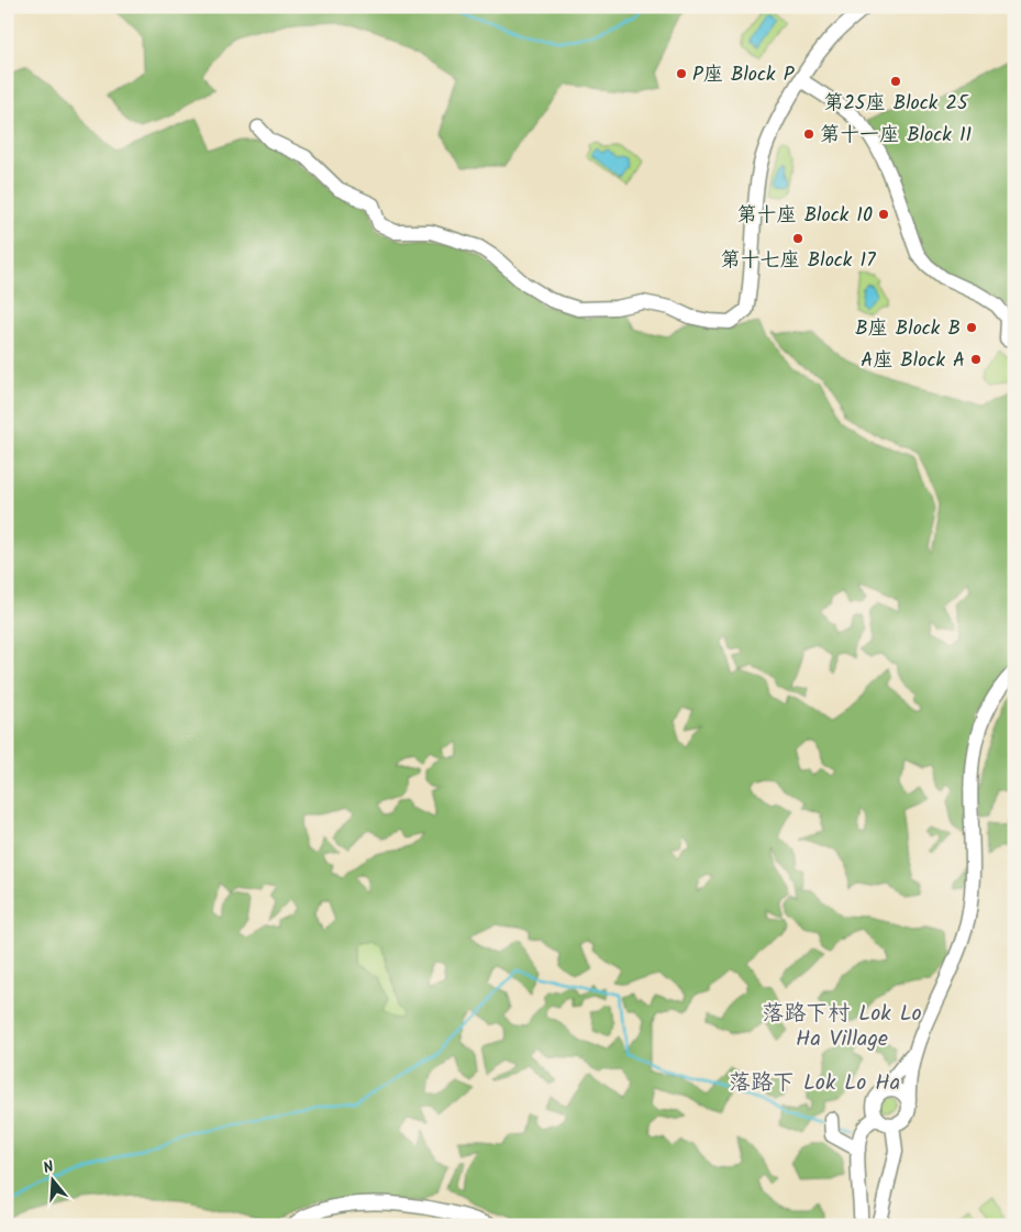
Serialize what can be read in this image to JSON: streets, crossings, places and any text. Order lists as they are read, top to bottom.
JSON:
{
  "districts": ["落路下村 Lok Lo Ha Village", "落路下 Lok Lo Ha"],
  "places": [
    "P座 Block P",
    "第25座 Block 25",
    "第十一座 Block 11",
    "第十座 Block 10",
    "第十七座 Block 17",
    "B座 Block B",
    "A座 Block A"
  ],
  "north": "top"
}
